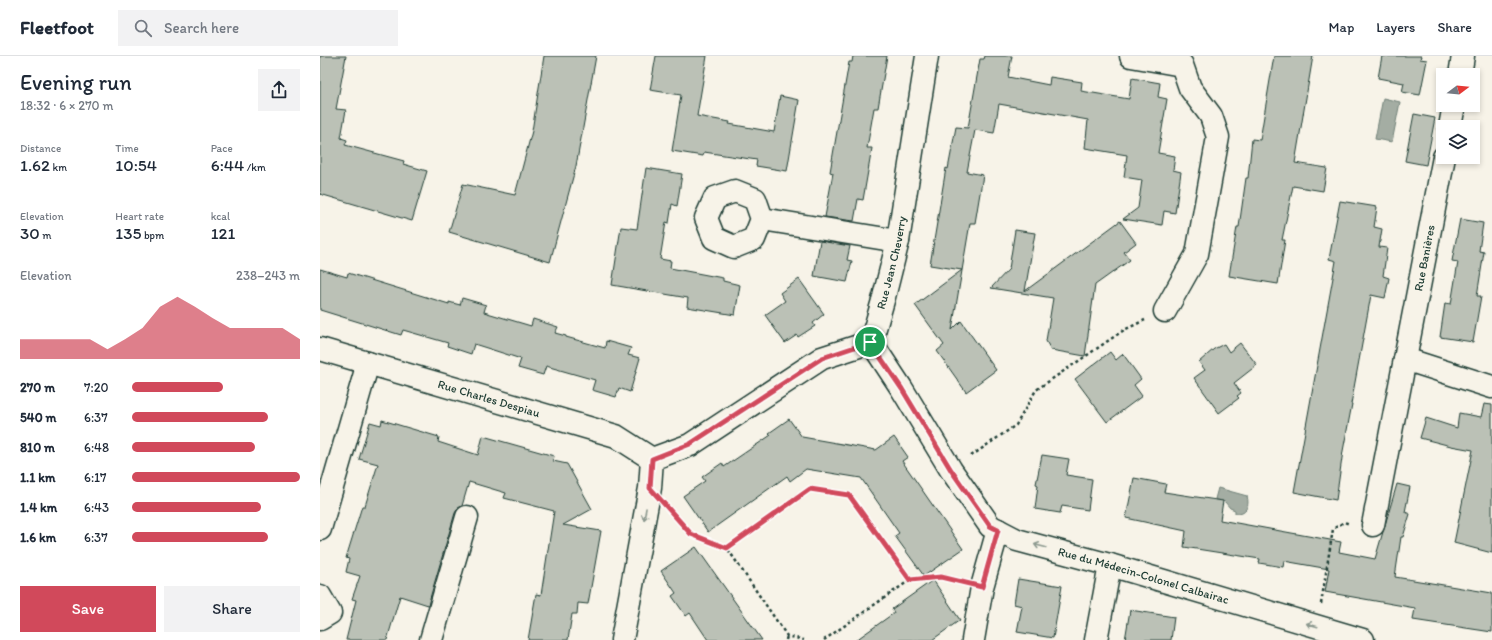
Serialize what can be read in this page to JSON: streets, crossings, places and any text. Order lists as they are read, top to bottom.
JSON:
{
  "streets": {
    "street": [
      "Rue Banières",
      "Rue Jean Cheverry",
      "Rue Charles Despiau",
      "Rue du Médecin-Colonel Calbairac"
    ]
  },
  "one_way": ["Rue du Médecin-Colonel Calbairac"],
  "north": "right",
  "page": {
    "header": "Fleetfoot",
    "search": "Search here",
    "nav": ["Map", "Layers", "Share"],
    "heading": ["Evening run", "18:32 · 6 × 270 m"],
    "stats": [
      ["Distance", "1.62 km"],
      ["Time", "10:54"],
      ["Pace", "6:44 /km"],
      ["Elevation", "30 m"],
      ["Heart rate", "135 bpm"],
      ["kcal", "121"]
    ],
    "chart": ["Elevation", "238–243 m"],
    "list": [
      {
        "name": "270 m",
        "note": "7:20"
      },
      {
        "name": "540 m",
        "note": "6:37"
      },
      {
        "name": "810 m",
        "note": "6:48"
      },
      {
        "name": "1.1 km",
        "note": "6:17"
      },
      {
        "name": "1.4 km",
        "note": "6:43"
      },
      {
        "name": "1.6 km",
        "note": "6:37"
      }
    ],
    "buttons": ["Save", "Share"]
  }
}
